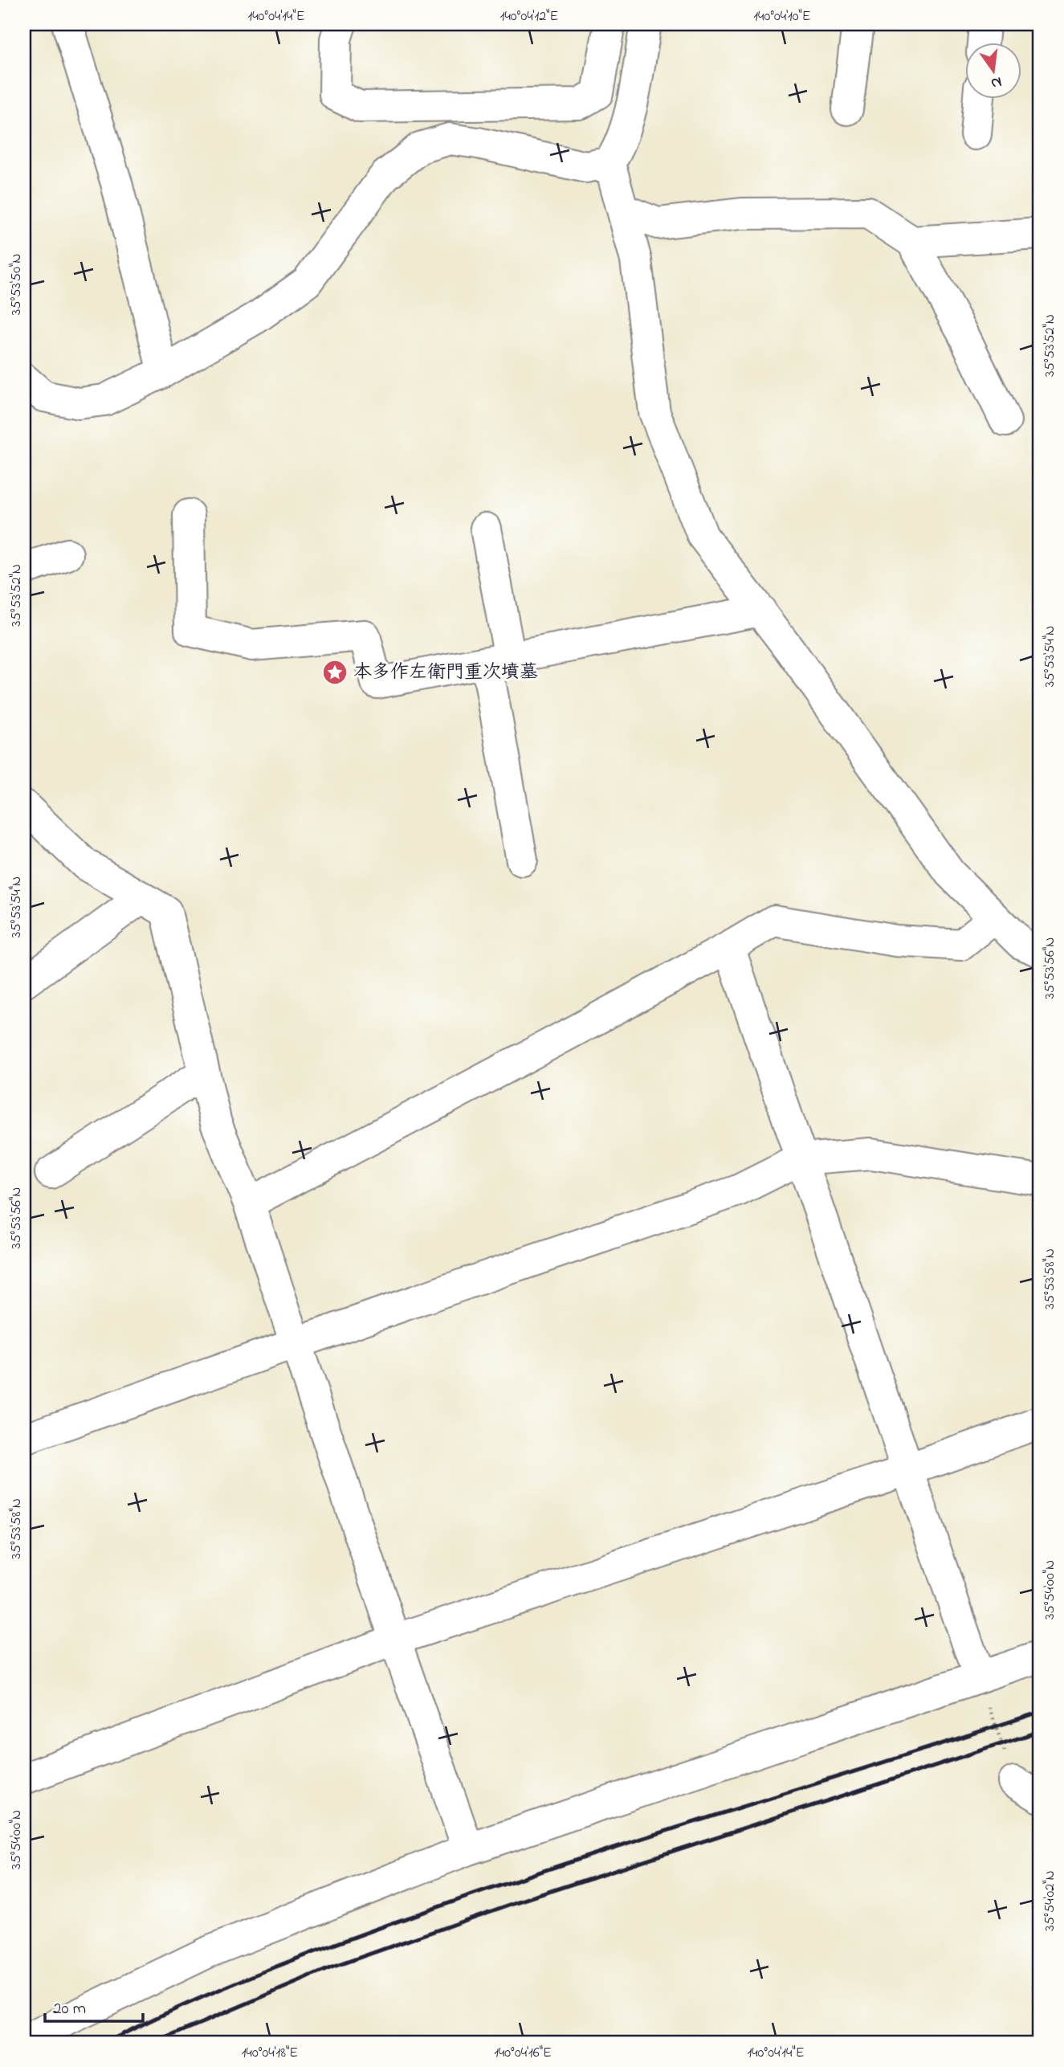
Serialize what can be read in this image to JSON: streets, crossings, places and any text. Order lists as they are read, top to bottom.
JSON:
{
  "places": {
    "place": ["本多作左衛門重次墳墓"]
  },
  "scale_bar": "20 m",
  "north": "bottom",
  "coordinates": [
    "140°04'14\"E",
    "140°04'12\"E",
    "140°04'10\"E",
    "35°53'50\"N",
    "35°53'52\"N",
    "35°53'54\"N",
    "35°53'56\"N",
    "35°53'58\"N",
    "35°54'00\"N",
    "35°54'02\"N",
    "140°04'18\"E",
    "140°04'16\"E"
  ]
}
